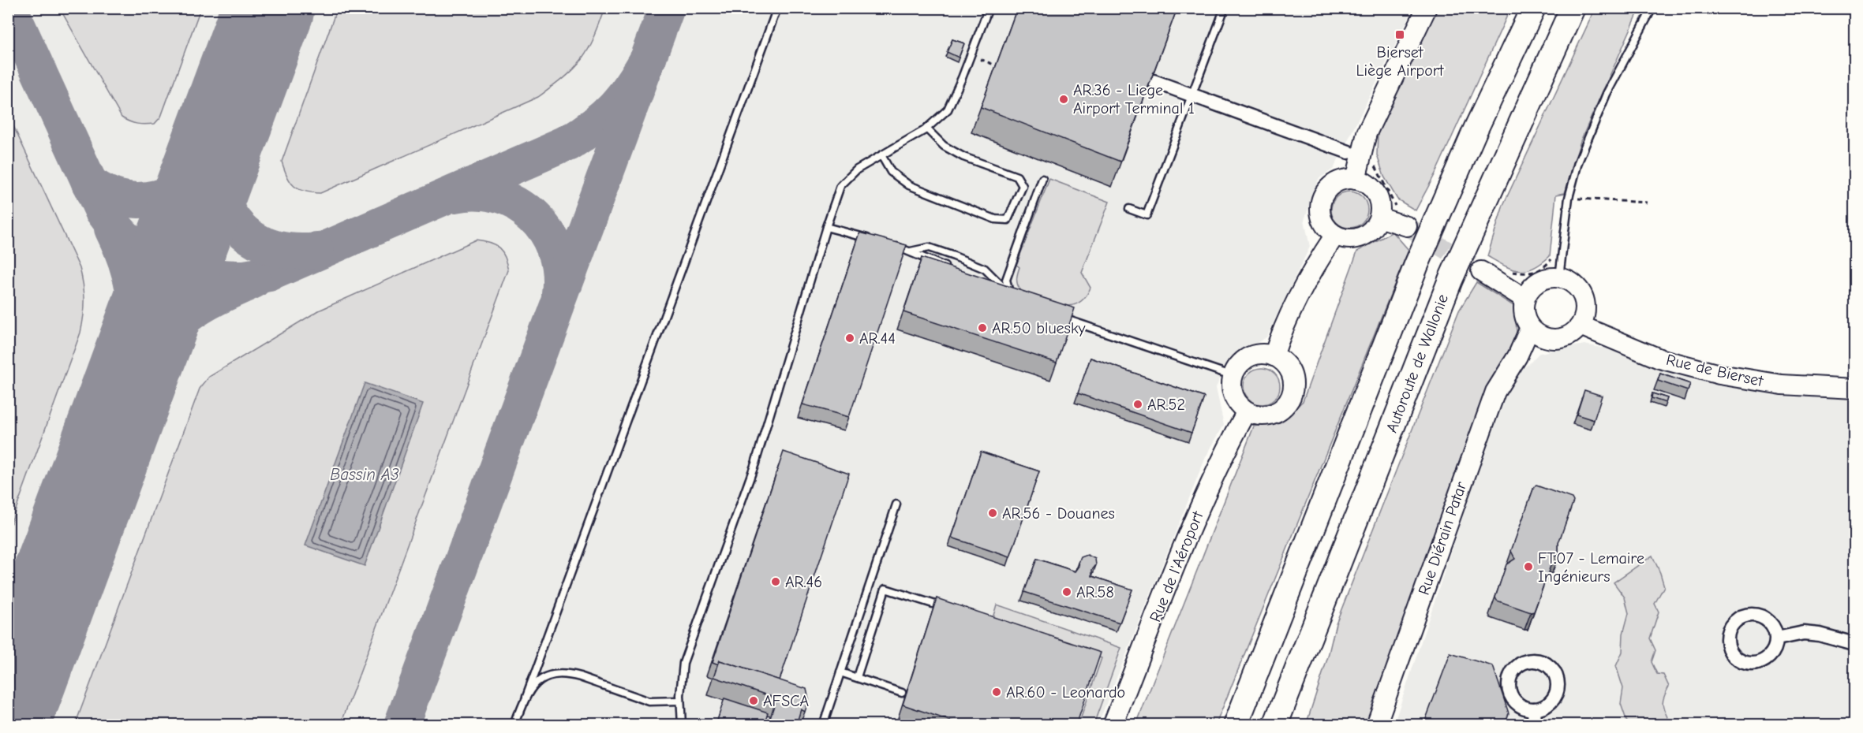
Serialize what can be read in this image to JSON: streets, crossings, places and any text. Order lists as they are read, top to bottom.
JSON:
{
  "streets": {
    "highway": ["Autoroute de Wallonie"],
    "street": ["Rue de Bierset", "Rue Diérain Patar", "Rue de l'Aéroport"]
  },
  "crossings": [
    ["Rue de Bierset", "Rue Diérain Patar"]
  ],
  "water": ["Bassin A3"],
  "places": {
    "transit": ["Bierset Liège Airport"],
    "other": [
      "AR.36 - Liege Airport Terminal 1",
      "AR.50 bluesky",
      "AR.44",
      "AR.52",
      "AR.56 - Douanes",
      "FT.07 - Lemaire Ingénieurs",
      "AR.46",
      "AR.58",
      "AR.60 - Leonardo",
      "AFSCA"
    ]
  }
}
